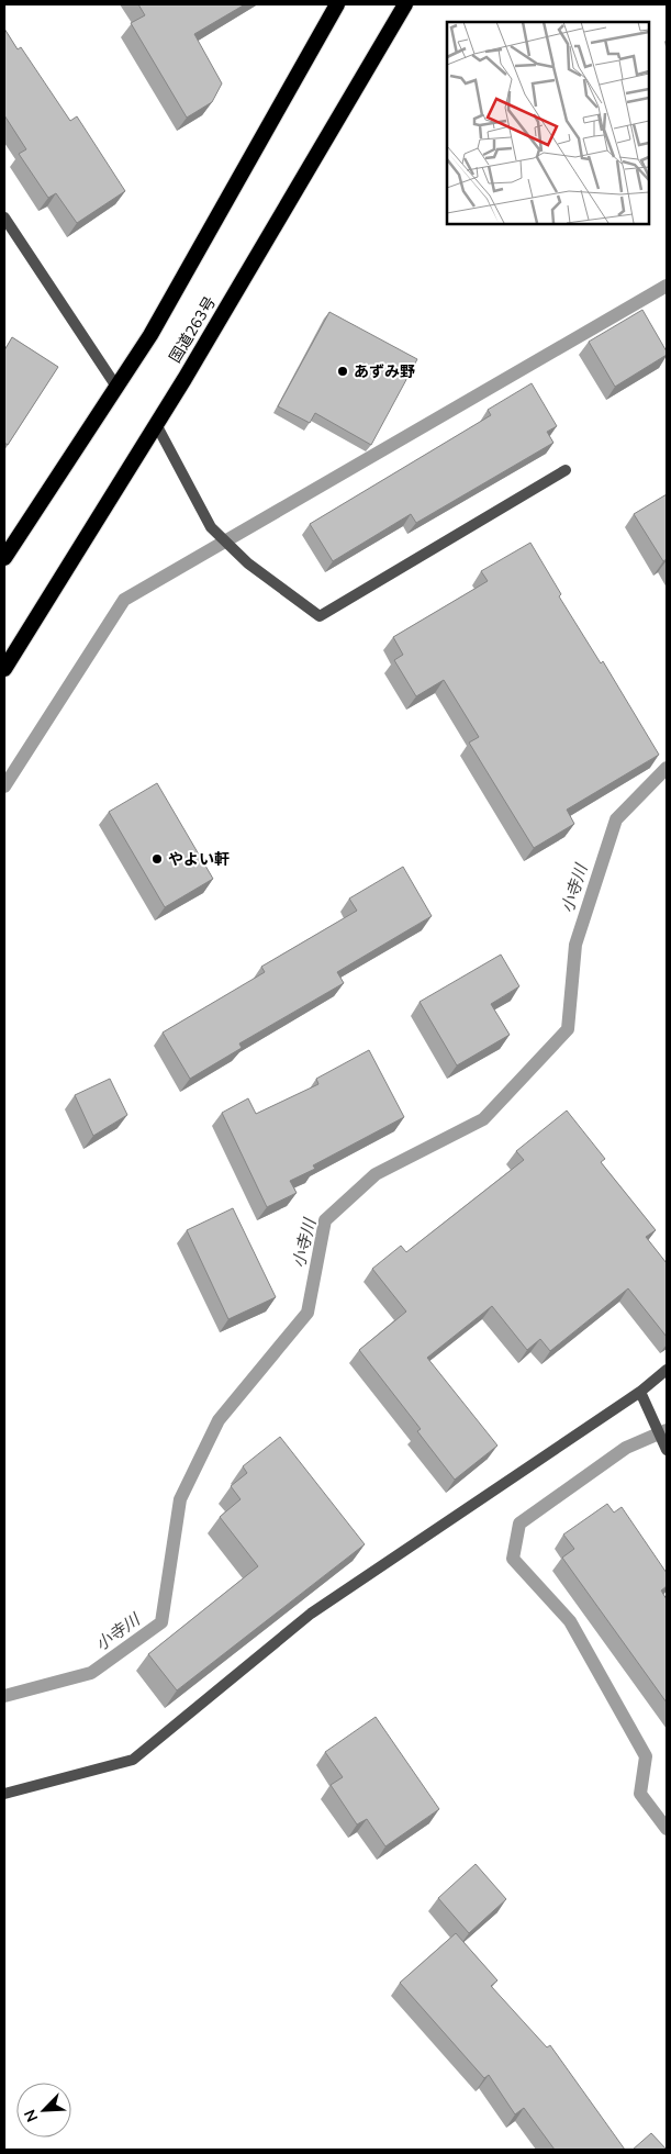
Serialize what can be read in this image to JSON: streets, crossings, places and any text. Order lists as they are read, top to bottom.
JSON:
{
  "streets": {
    "highway": ["国道263号"]
  },
  "water": ["小寺川"],
  "places": ["あずみ野", "やよい軒"],
  "north": "bottom left"
}
